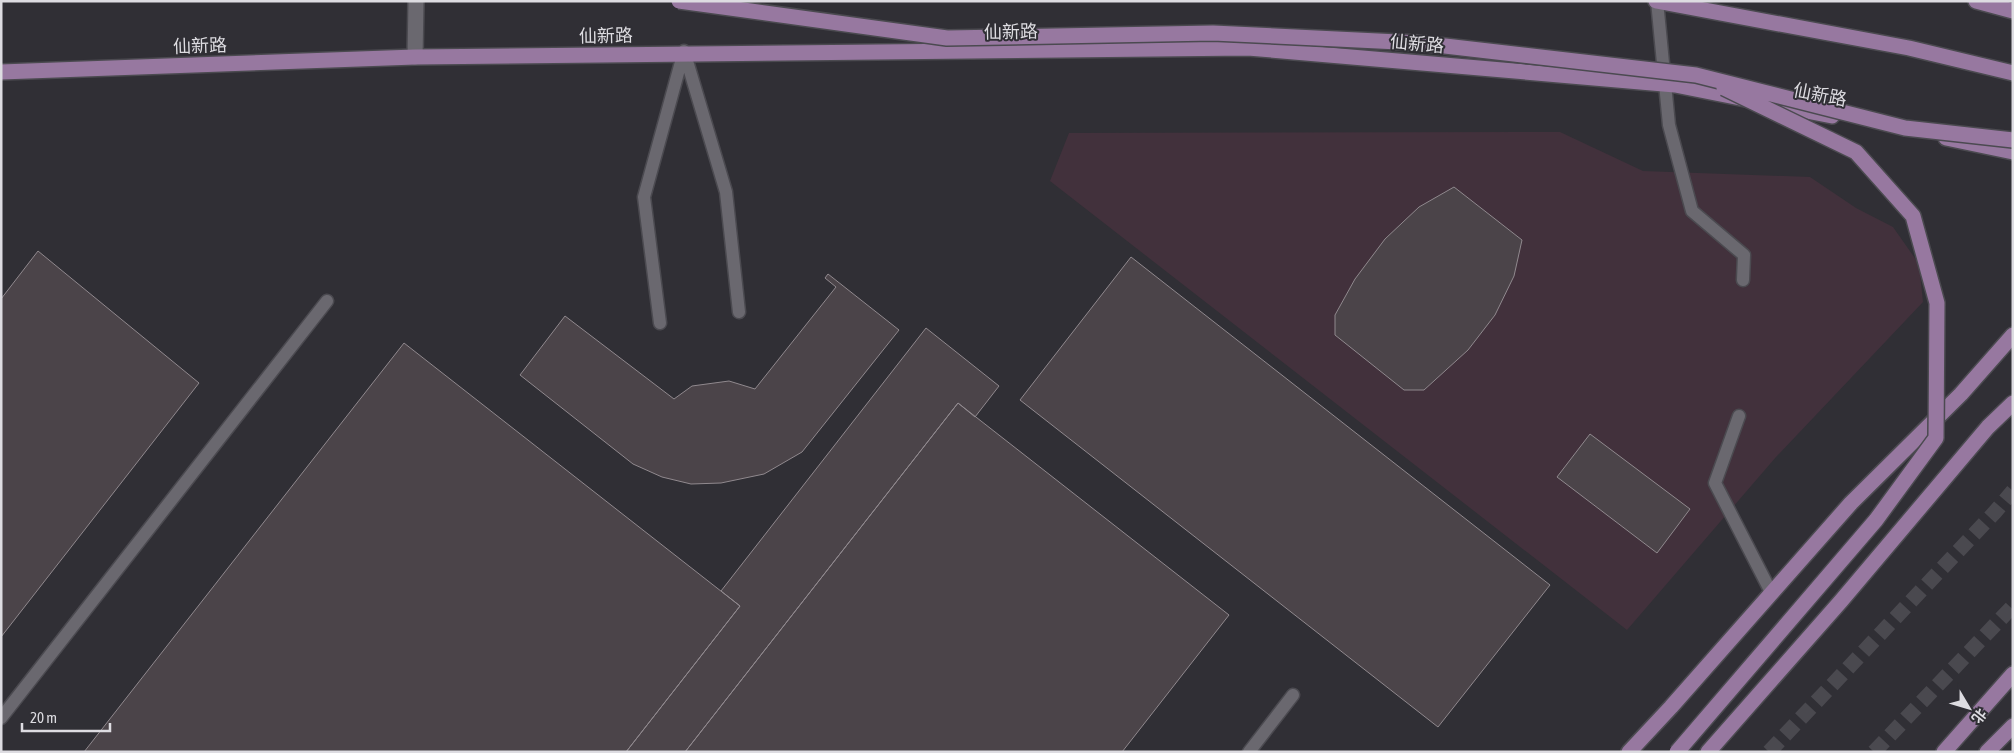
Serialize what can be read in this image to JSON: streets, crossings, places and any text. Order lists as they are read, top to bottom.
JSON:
{
  "streets": {
    "main road": ["仙新路"]
  },
  "scale_bar": "20 m",
  "north": "bottom right"
}
